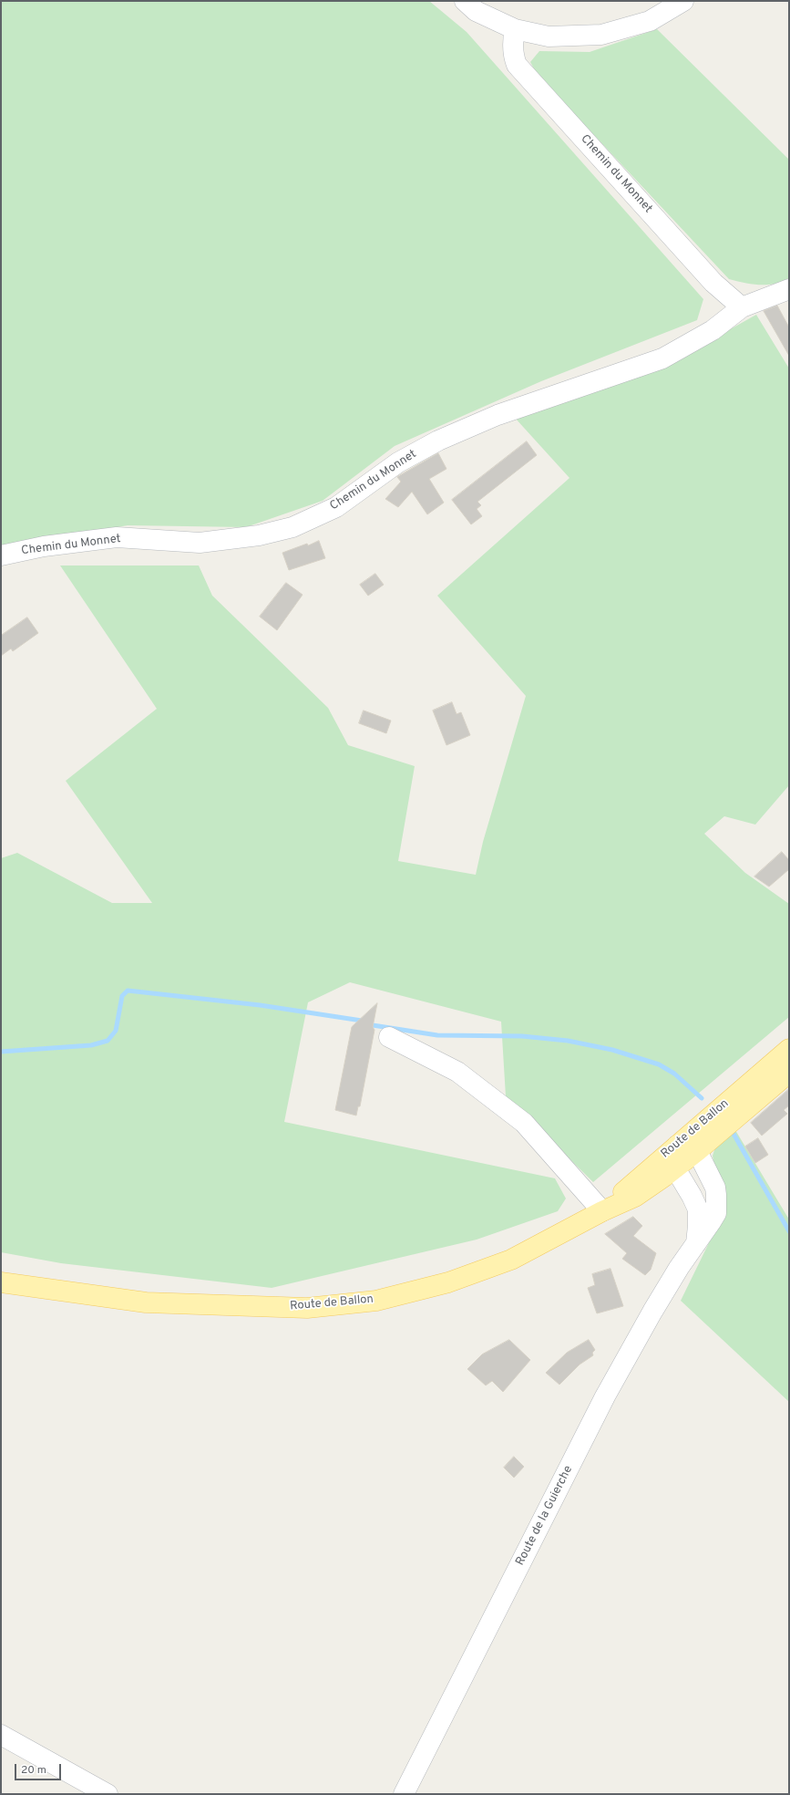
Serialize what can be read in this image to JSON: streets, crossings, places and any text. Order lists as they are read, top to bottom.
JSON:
{
  "streets": {
    "main road": ["Route de Ballon"],
    "street": ["Chemin du Monnet", "Route de la Guierche"]
  },
  "crossings": [
    ["Route de Ballon", "Route de la Guierche"]
  ],
  "scale_bar": "20 m"
}
